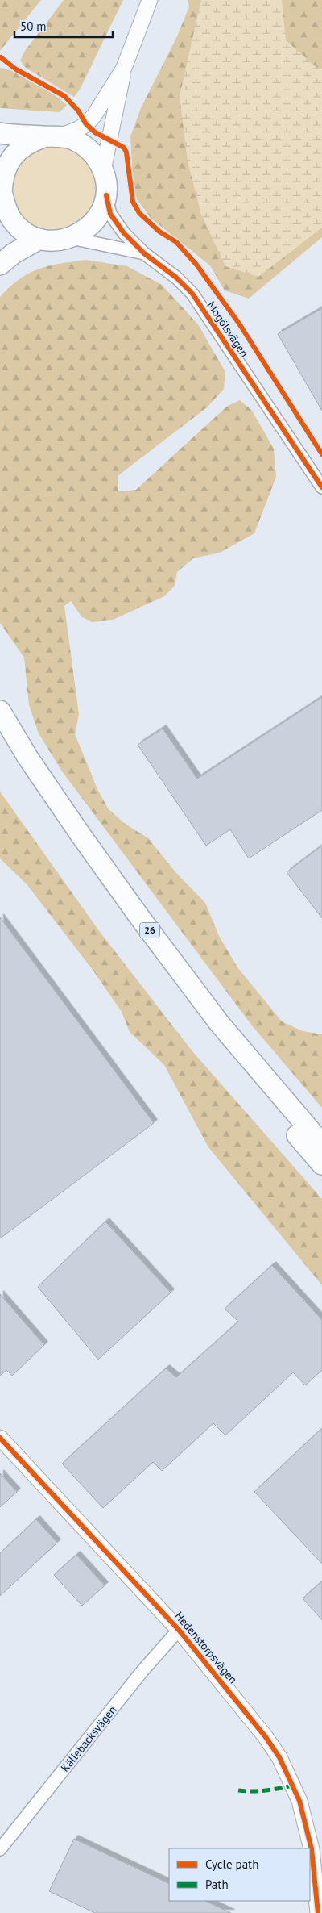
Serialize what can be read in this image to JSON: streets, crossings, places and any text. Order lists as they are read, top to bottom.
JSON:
{
  "streets": {
    "highway": ["26"],
    "street": ["Mogölsvägen", "Hedenstorpsvägen", "Källebacksvägen"]
  },
  "crossings": [
    ["Hedenstorpsvägen", "Källebacksvägen"]
  ],
  "legend": ["Cycle path", "Path"],
  "scale_bar": "50 m"
}
